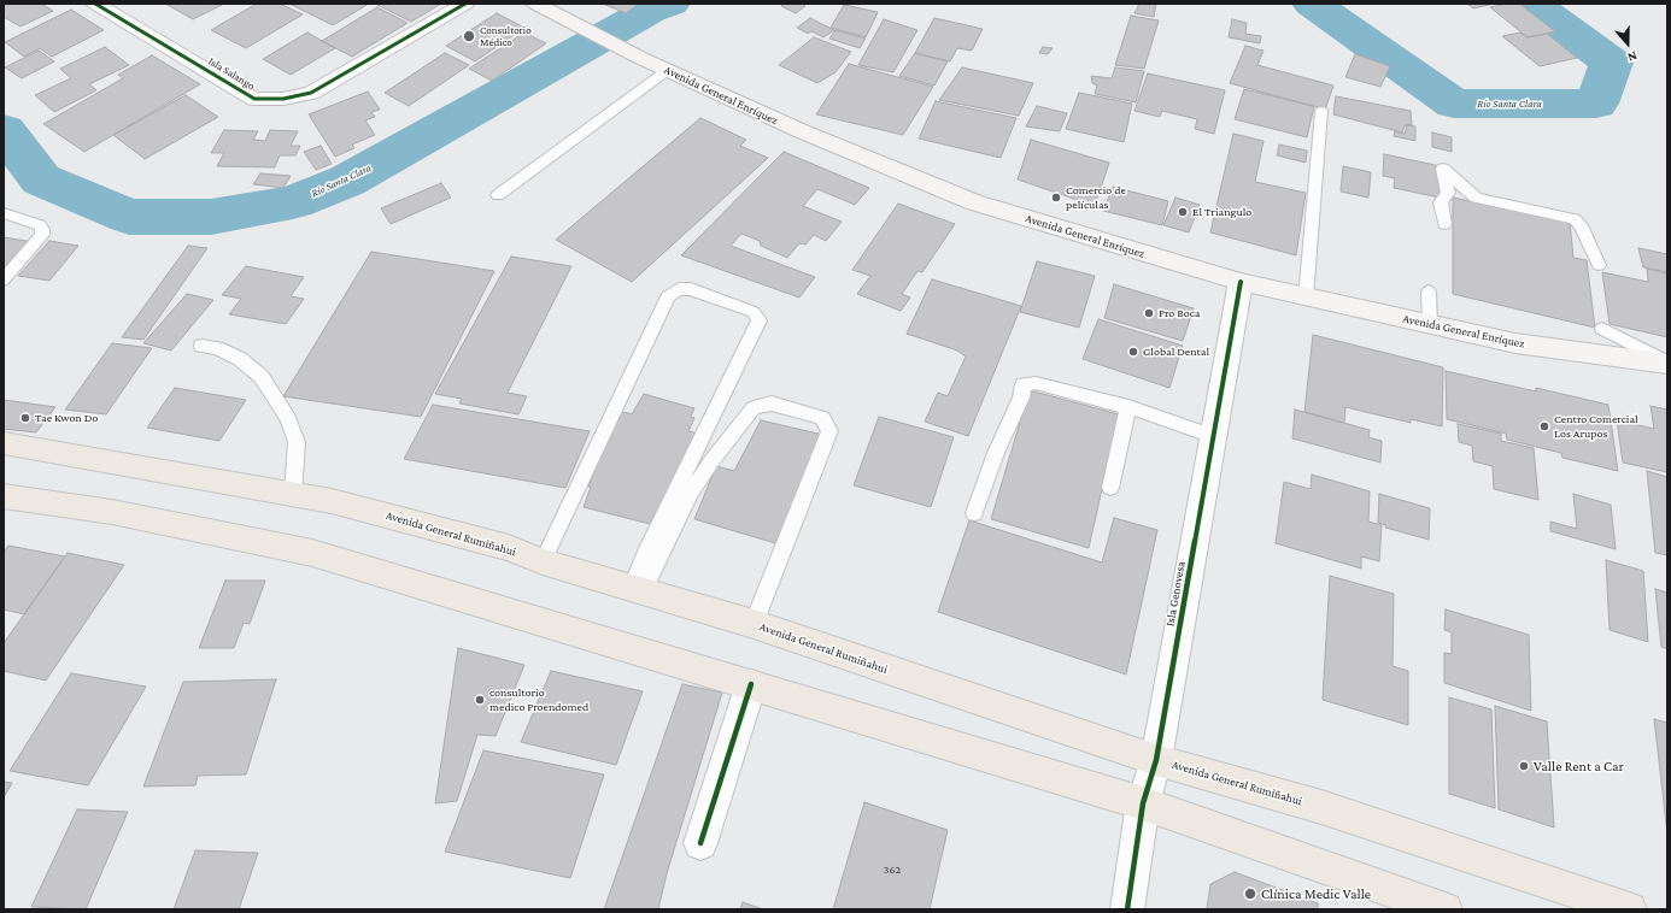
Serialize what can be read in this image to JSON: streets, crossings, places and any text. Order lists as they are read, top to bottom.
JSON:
{
  "streets": {
    "highway": ["Avenida General Rumiñahui"],
    "main road": ["Avenida General Enríquez"],
    "street": ["Isla Salango", "Isla Genovesa"]
  },
  "crossings": [
    ["Avenida General Enríquez", "Isla Genovesa"],
    ["Avenida General Rumiñahui", "Isla Genovesa"]
  ],
  "water": ["Río Santa Clara"],
  "places": [
    "Consultorio Médico",
    "Comercio de películas",
    "El Triangulo",
    "Pro Boca",
    "Global Dental",
    "Tae Kwon Do",
    "Centro Comercial Los Arupos",
    "consultorio medico Proendomed",
    "Valle Rent a Car",
    "Clínica Medic Valle"
  ],
  "house_numbers": ["362"],
  "north": "bottom"
}
